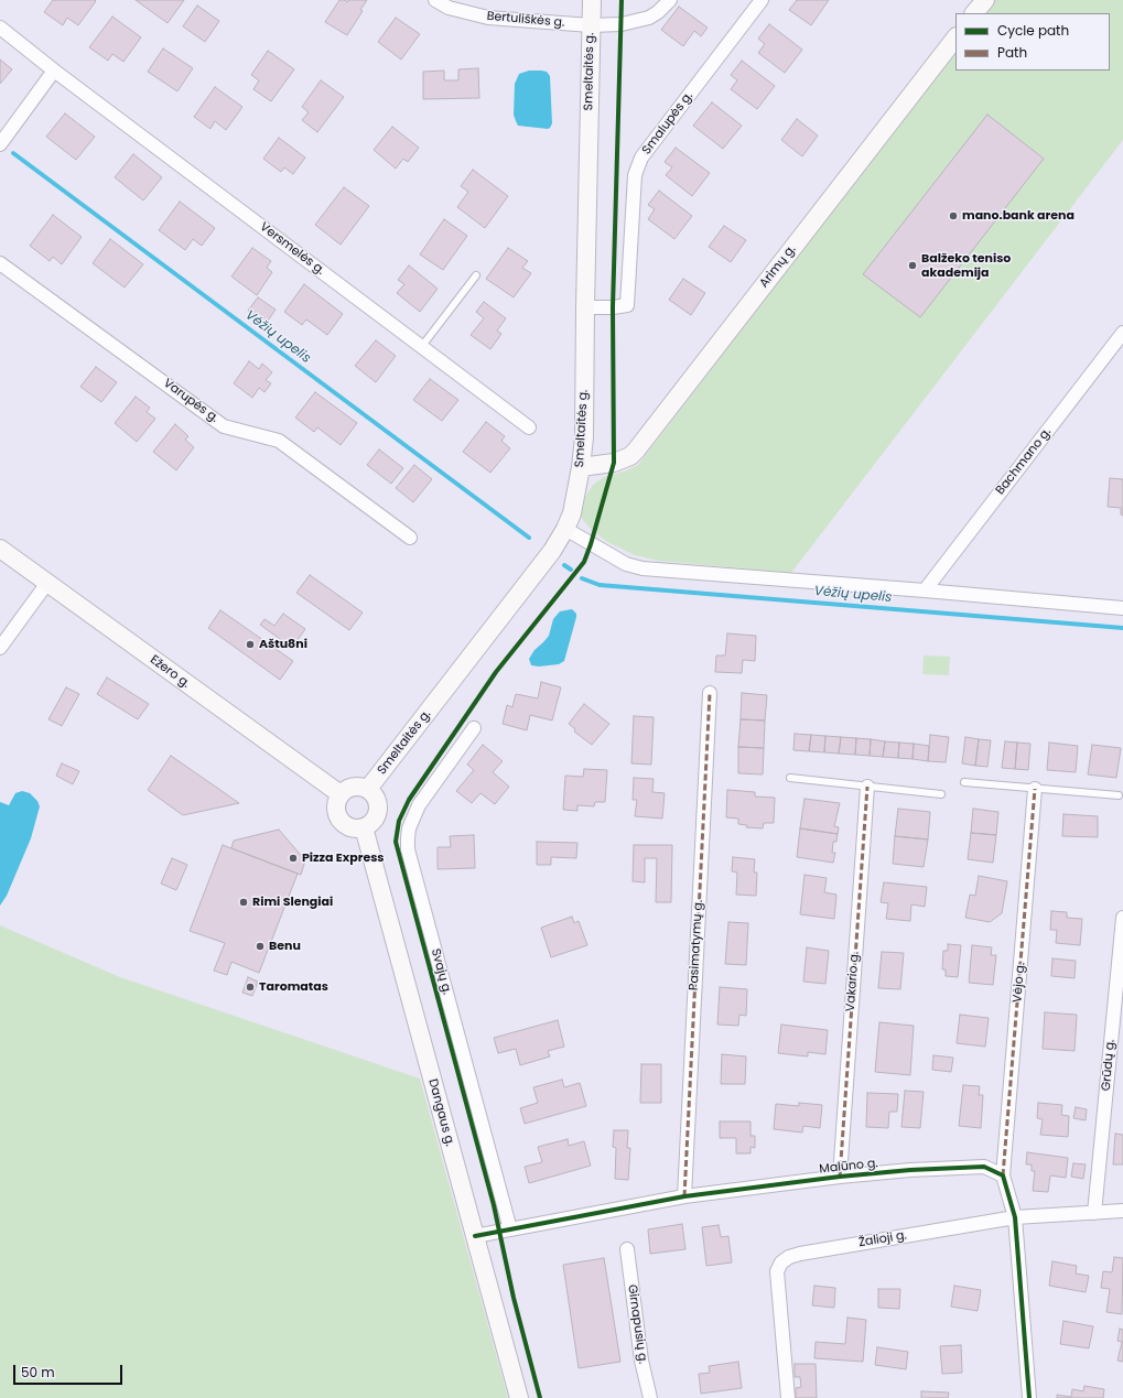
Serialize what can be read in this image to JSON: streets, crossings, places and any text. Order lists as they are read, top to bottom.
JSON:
{
  "streets": {
    "main road": [
      "Smeltaitės g.",
      "Arimų g.",
      "Ežero g.",
      "Dangaus g."
    ],
    "street": [
      "Bertuliškės g.",
      "Smalupės g.",
      "Versmelės g.",
      "Varupės g.",
      "Bachmano g.",
      "Pasimatymų g.",
      "Svajų g.",
      "Vakario g.",
      "Vėjo g.",
      "Grūdų g.",
      "Malūno g.",
      "Žalioji g.",
      "Girnapusių g."
    ]
  },
  "crossings": [
    ["Bertuliškės g.", "Smeltaitės g."],
    ["Smeltaitės g.", "Smalupės g."],
    ["Smeltaitės g.", "Arimų g."],
    ["Smeltaitės g.", "Ežero g."],
    ["Smeltaitės g.", "Dangaus g."],
    ["Ežero g.", "Dangaus g."],
    ["Pasimatymų g.", "Malūno g."],
    ["Svajų g.", "Malūno g."],
    ["Vakario g.", "Malūno g."],
    ["Vėjo g.", "Malūno g."],
    ["Grūdų g.", "Žalioji g."],
    ["Dangaus g.", "Malūno g."]
  ],
  "water": ["Vėžių upelis"],
  "places": [
    "mano.bank arena",
    "Balžeko teniso akademija",
    "Aštu8ni",
    "Pizza Express",
    "Rimi Slengiai",
    "Benu",
    "Taromatas"
  ],
  "legend": ["Cycle path", "Path"],
  "scale_bar": "50 m"
}
